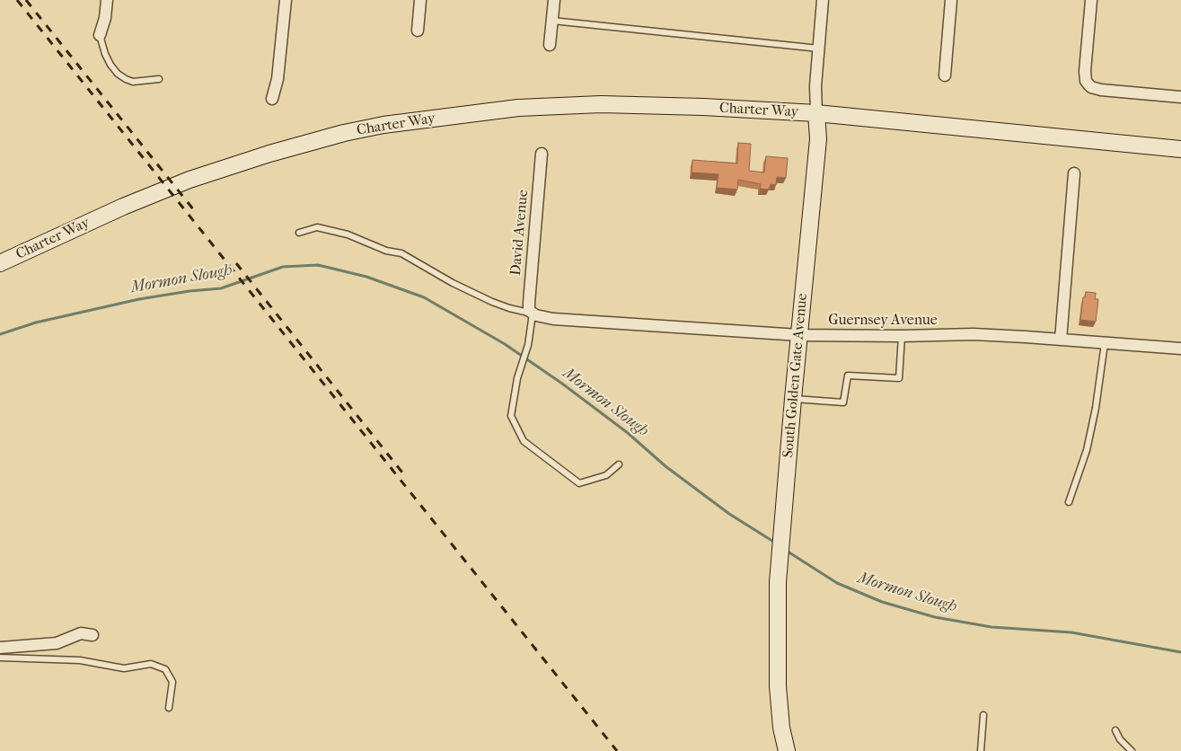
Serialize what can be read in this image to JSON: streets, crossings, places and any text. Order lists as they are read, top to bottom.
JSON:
{
  "streets": {
    "main road": ["Charter Way", "South Golden Gate Avenue"],
    "street": ["David Avenue", "Guernsey Avenue"]
  },
  "crossings": [
    ["Charter Way", "South Golden Gate Avenue"],
    ["David Avenue", "Guernsey Avenue"],
    ["Guernsey Avenue", "South Golden Gate Avenue"]
  ],
  "water": ["Mormon Slough"]
}
